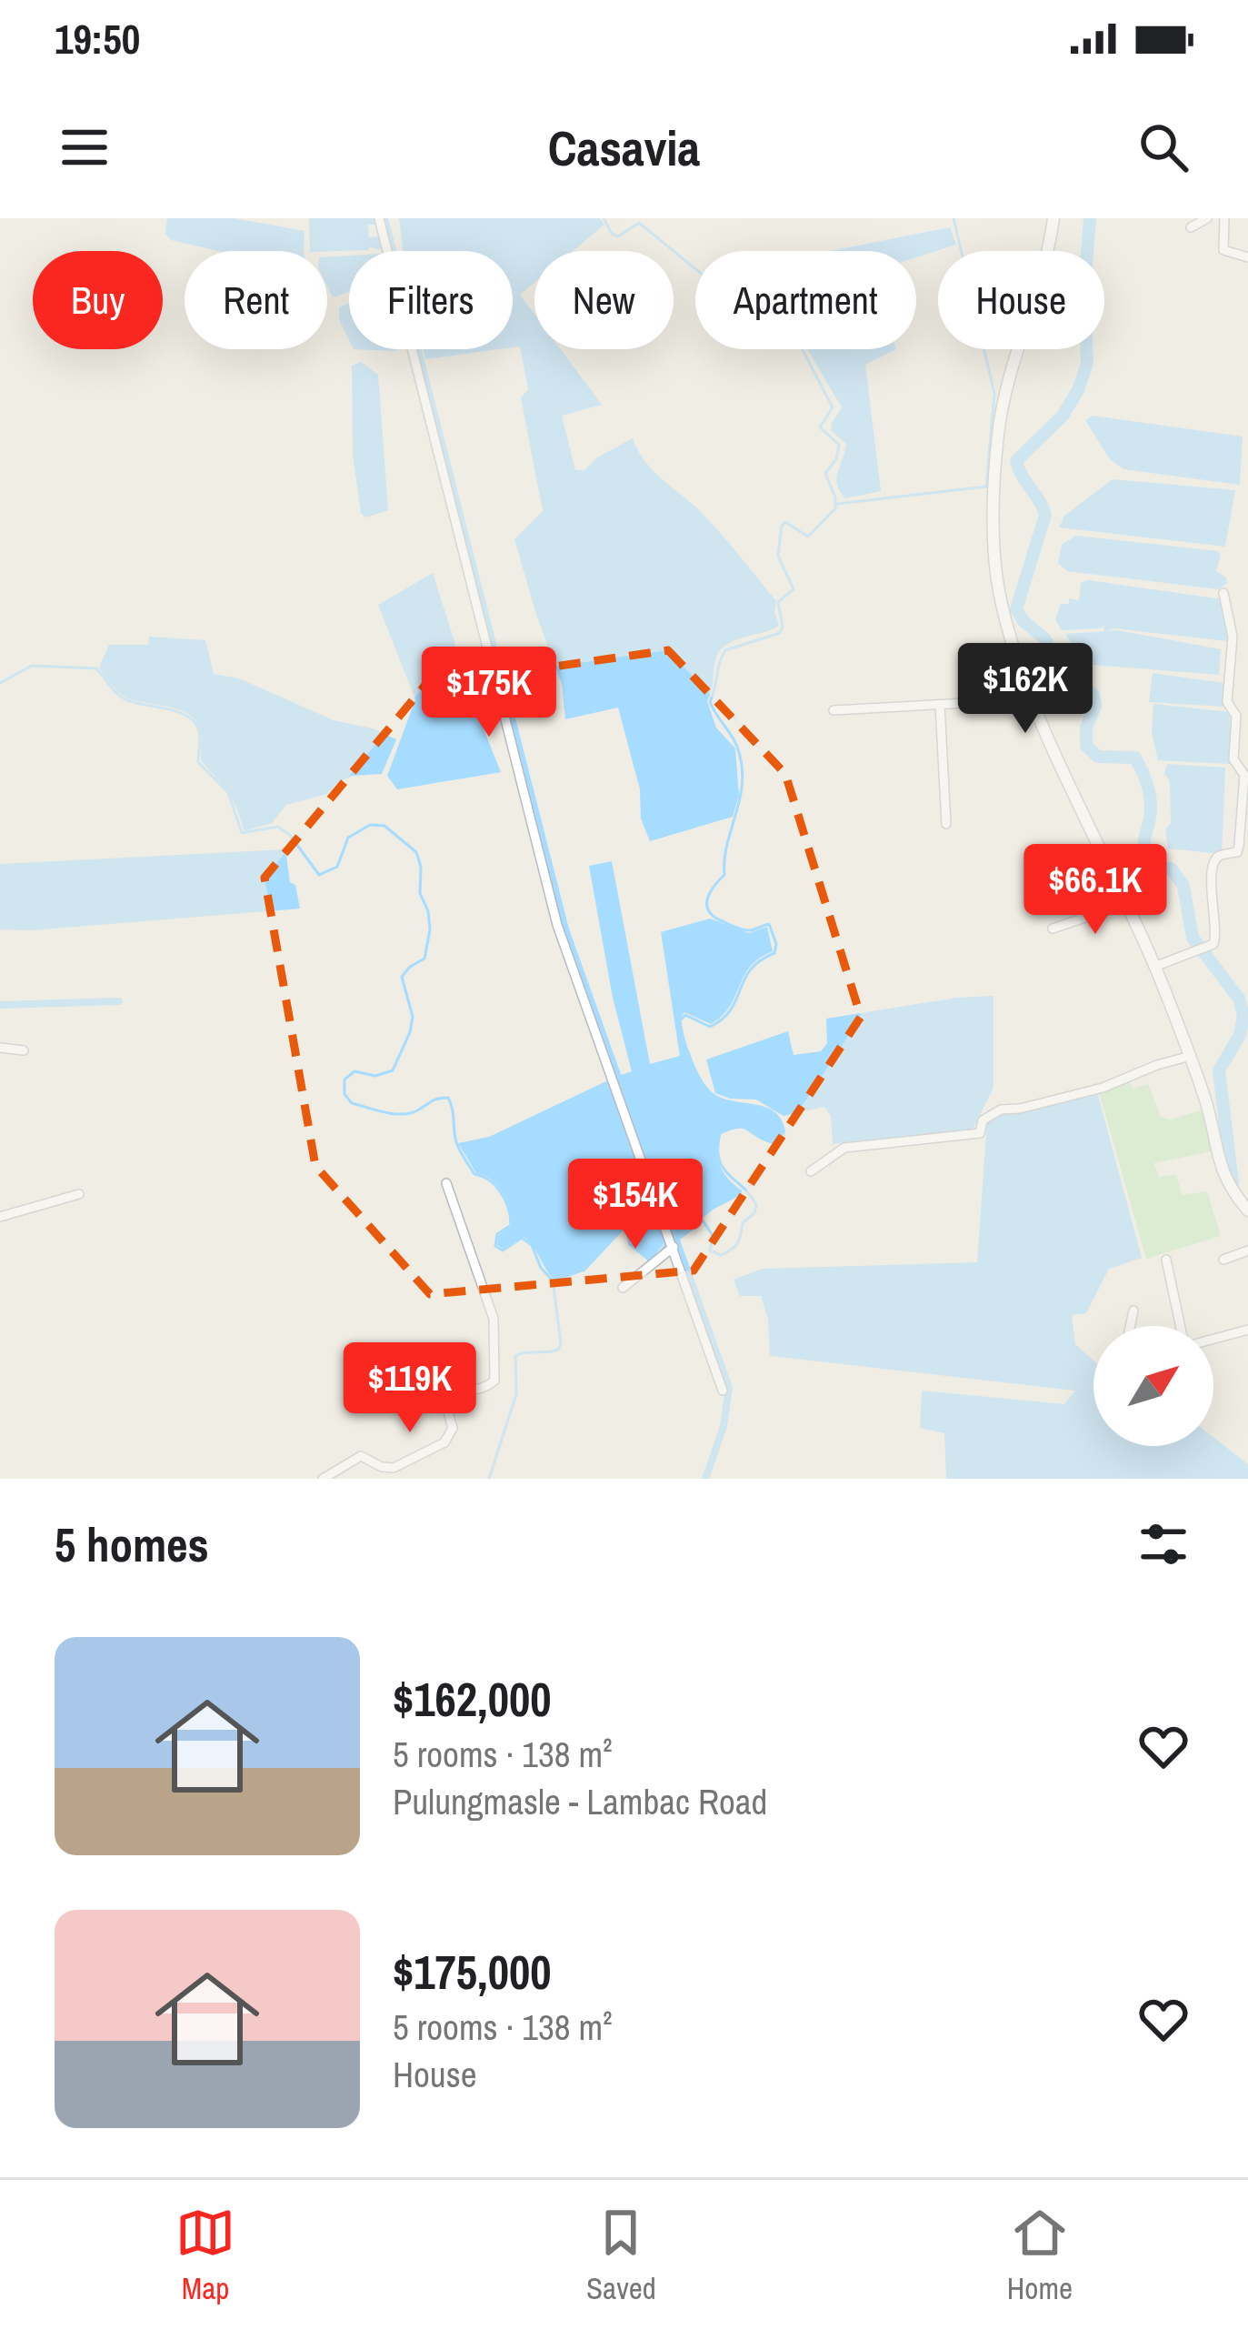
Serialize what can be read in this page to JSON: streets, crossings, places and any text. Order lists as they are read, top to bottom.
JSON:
{
  "north": "top right",
  "page": {
    "status": "19:50",
    "header": "Casavia",
    "chip": [
      "Buy",
      "Rent",
      "Filters",
      "New",
      "Apartment",
      "House"
    ],
    "price": [
      "$162K",
      "$175K",
      "$66.1K",
      "$154K",
      "$119K"
    ],
    "heading": "5 homes",
    "list": [
      {
        "name": "$162,000",
        "note": "5 rooms · 138 m² · Pulungmasle - Lambac Road"
      },
      {
        "name": "$175,000",
        "note": "5 rooms · 138 m² · House"
      }
    ],
    "tabs": ["Map", "Saved", "Home"]
  }
}
